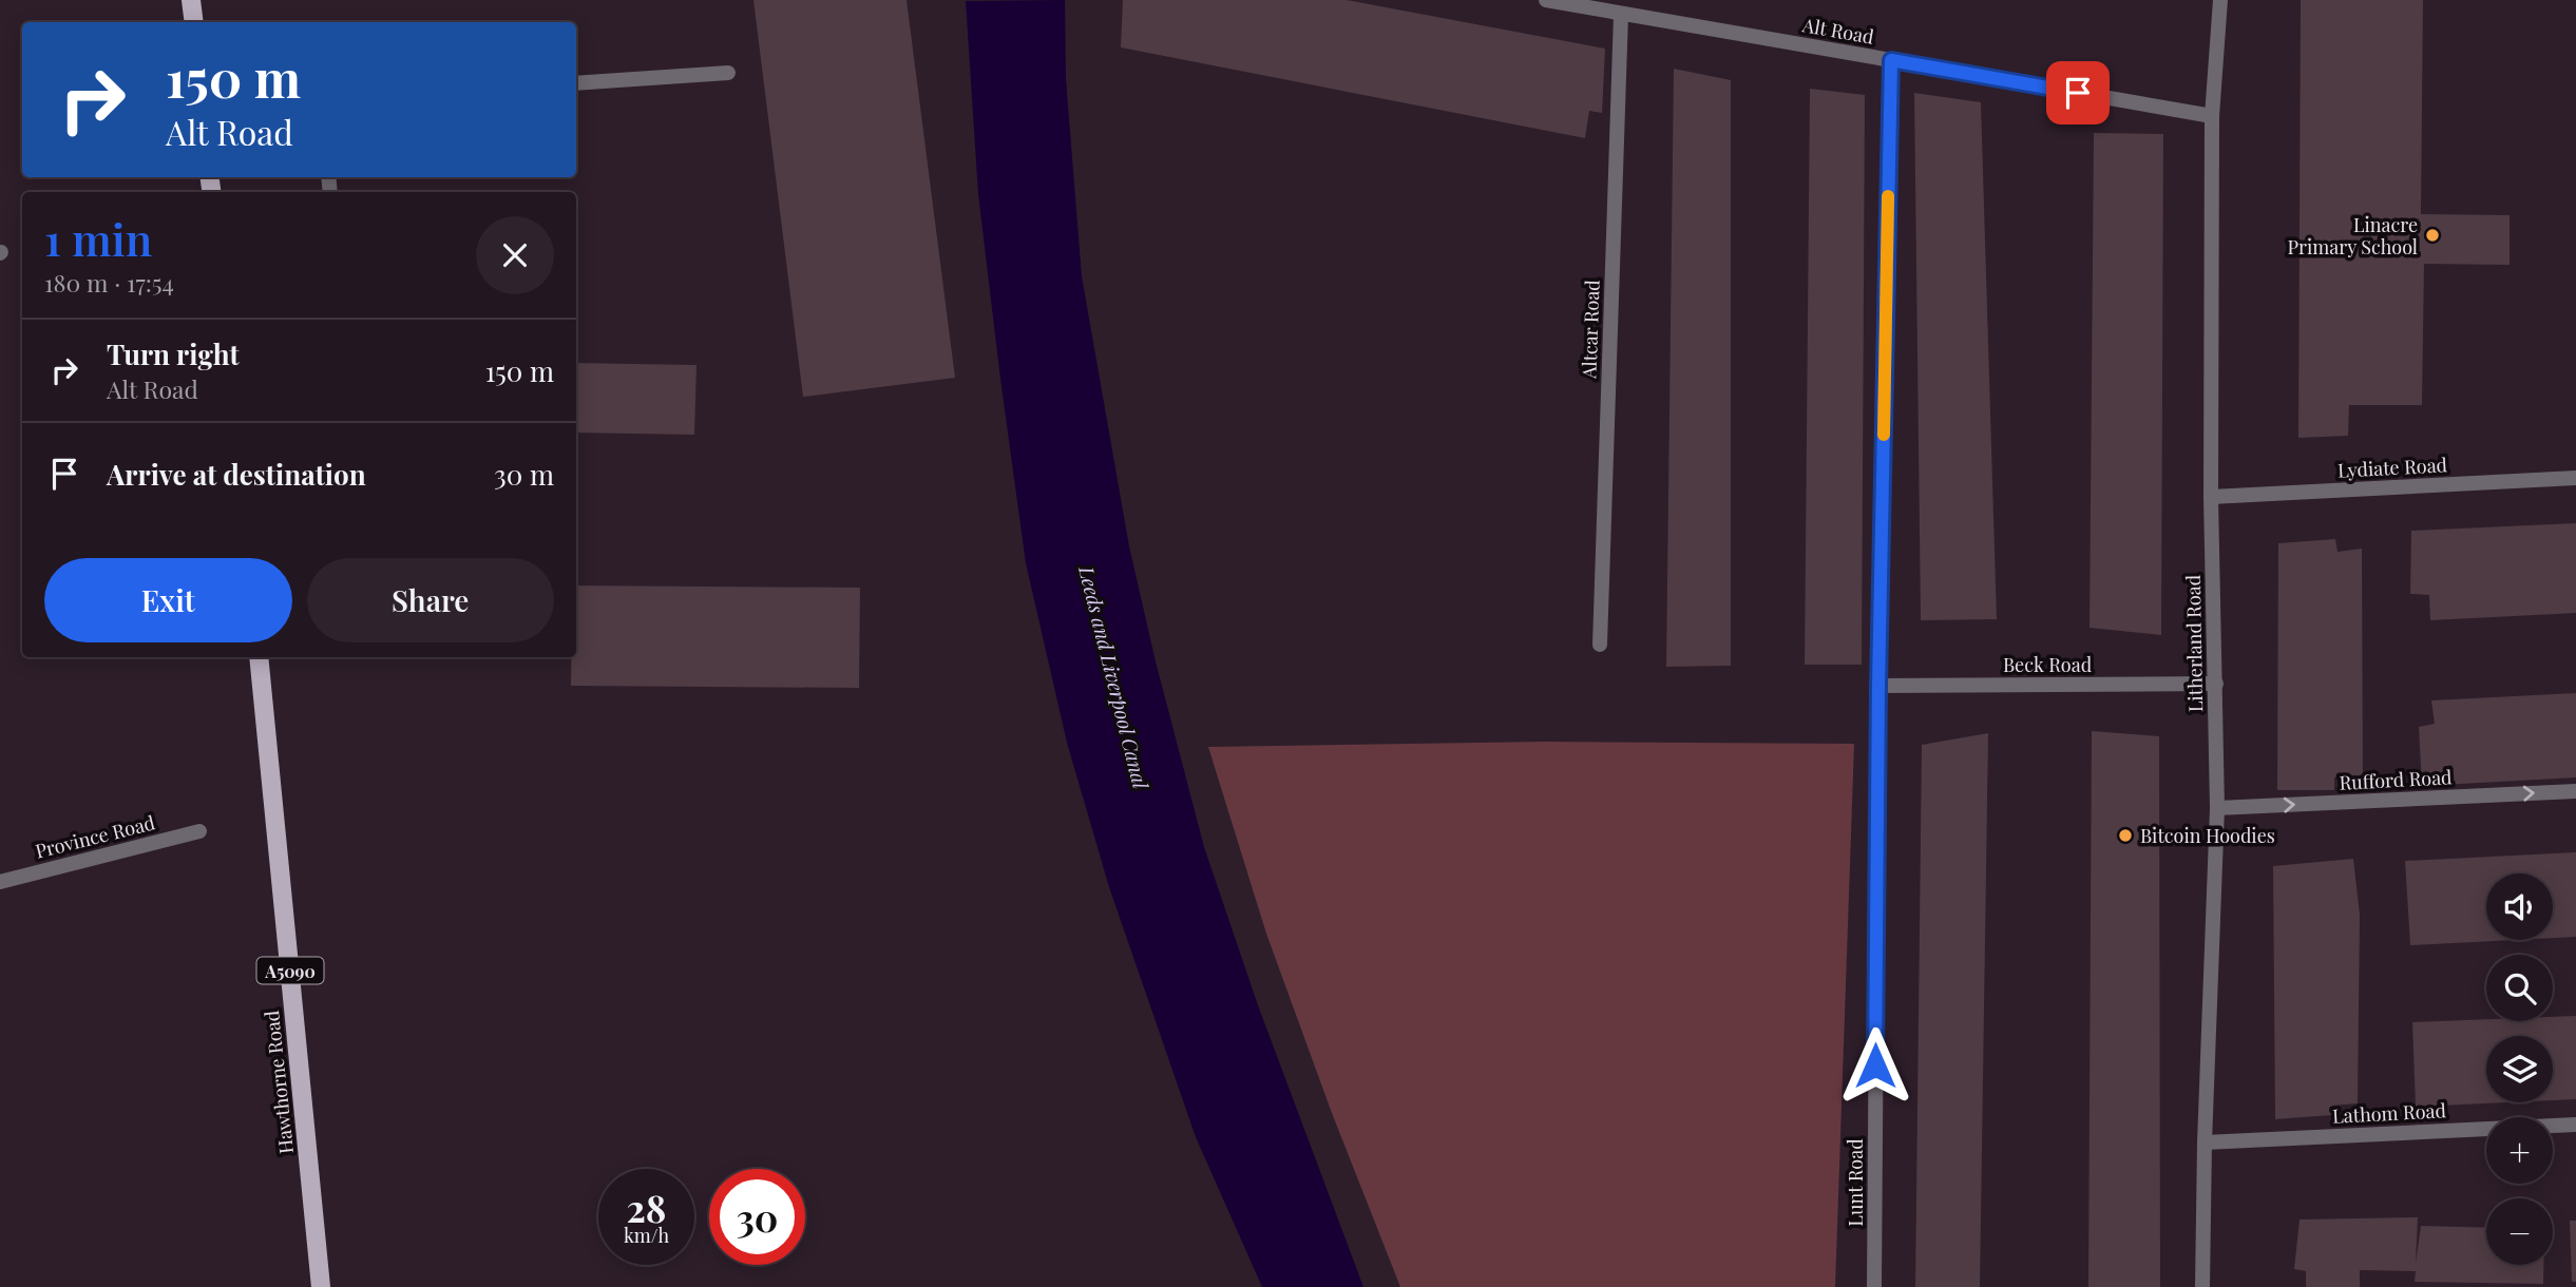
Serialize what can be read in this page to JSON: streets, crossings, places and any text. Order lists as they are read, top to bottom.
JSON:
{
  "streets": {
    "main road": ["A5090", "Hawthorne Road"],
    "street": [
      "Alt Road",
      "Altcar Road",
      "Lydiate Road",
      "Litherland Road",
      "Beck Road",
      "Rufford Road",
      "Province Road",
      "Lathom Road",
      "Lunt Road"
    ]
  },
  "crossings": [
    ["Alt Road", "Altcar Road"],
    ["Alt Road", "Litherland Road"],
    ["Alt Road", "Lunt Road"],
    ["Lydiate Road", "Litherland Road"],
    ["Litherland Road", "Beck Road"],
    ["Litherland Road", "Rufford Road"],
    ["Litherland Road", "Lathom Road"],
    ["Beck Road", "Lunt Road"]
  ],
  "one_way": ["Rufford Road"],
  "water": ["Leeds and Liverpool Canal"],
  "places": ["Linacre Primary School", "Bitcoin Hoodies"],
  "page": {
    "turn": ["150 m", "Alt Road"],
    "heading": ["1 min", "180 m · 17:54"],
    "list": [
      {
        "name": "Turn right",
        "note": "Alt Road",
        "value": "150 m"
      },
      {
        "name": "Arrive at destination",
        "value": "30 m"
      }
    ],
    "buttons": ["Exit", "Share"],
    "map_buttons": ["+", "−"],
    "speed": "28 km/h",
    "limit": "30"
  }
}
